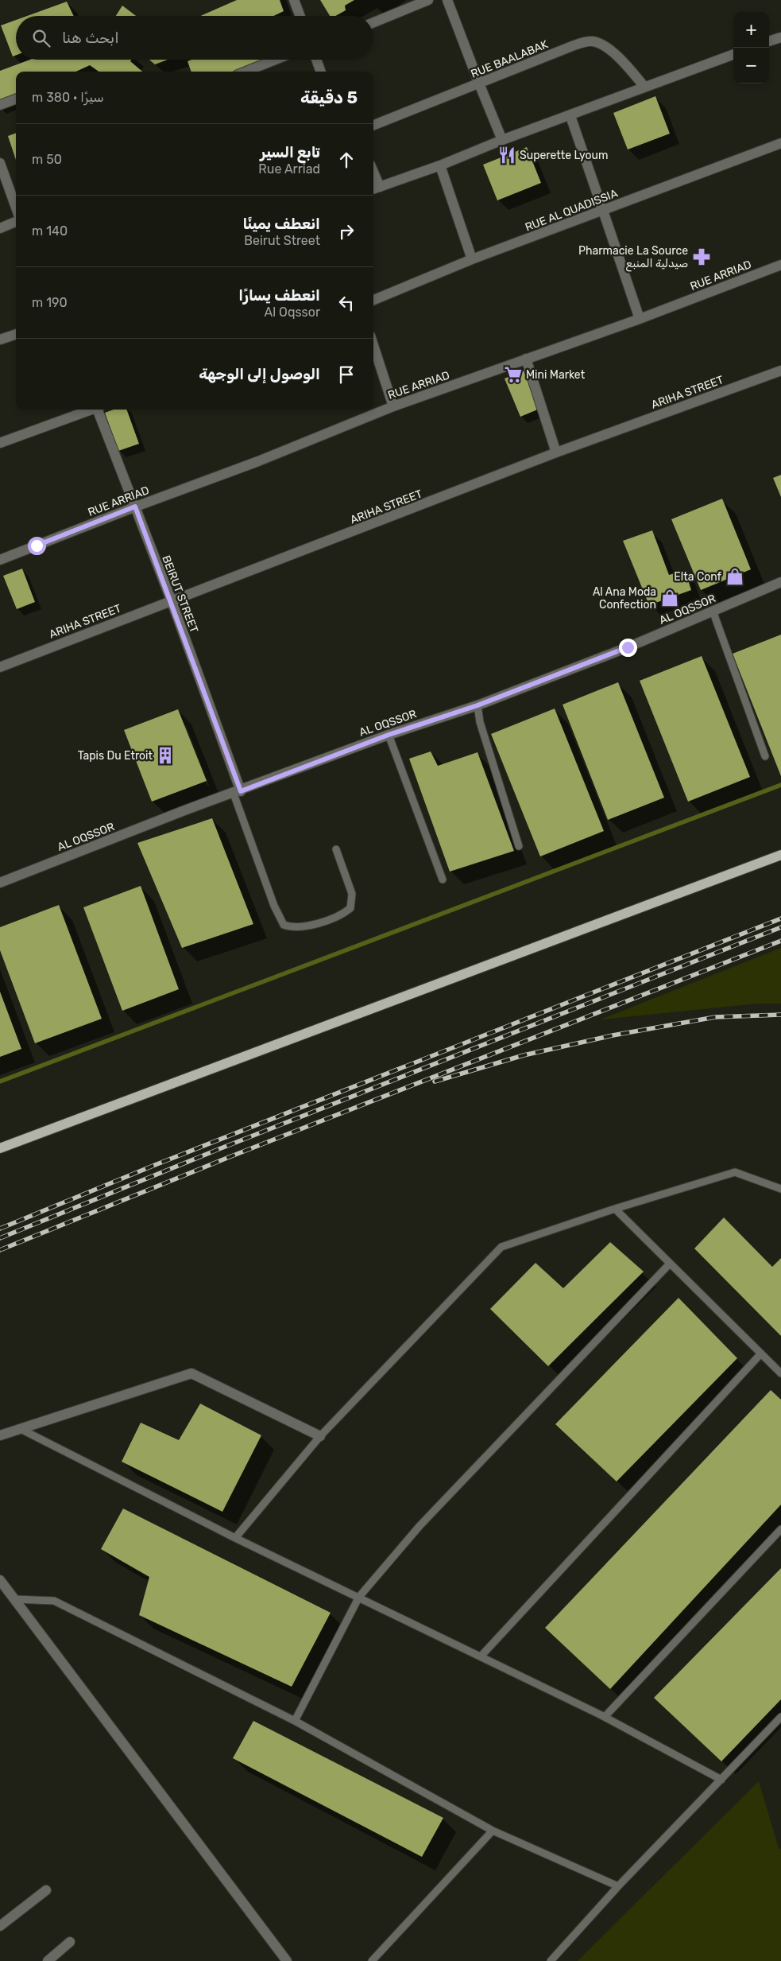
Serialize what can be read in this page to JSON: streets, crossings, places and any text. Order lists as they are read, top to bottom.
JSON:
{
  "streets": {
    "street": [
      "RUE BAALABAK",
      "RUE AL QUADISSIA",
      "RUE ARRIAD",
      "ARIHA STREET",
      "BEIRUT STREET",
      "AL OQSSOR"
    ]
  },
  "crossings": [
    ["RUE ARRIAD", "BEIRUT STREET"],
    ["ARIHA STREET", "BEIRUT STREET"],
    ["BEIRUT STREET", "AL OQSSOR"]
  ],
  "places": {
    "restaurant": ["Superette Lyoum"],
    "pharmacy": ["Pharmacie La Source صيدلية المنبع"],
    "supermarket": ["Mini Market"],
    "shop": ["Elta Conf", "Al Ana Moda Confection"],
    "building": ["Tapis Du Etroit"]
  },
  "page": {
    "map_buttons": ["+", "−"],
    "search": "ابحث هنا",
    "heading": ["5 دقيقة", "سيرًا · 380 m"],
    "list": [
      ["تابع السير", "Rue Arriad", "50 m"],
      ["انعطف يمينًا", "Beirut Street", "140 m"],
      ["انعطف يسارًا", "Al Oqssor", "190 m"],
      "الوصول إلى الوجهة"
    ]
  }
}
